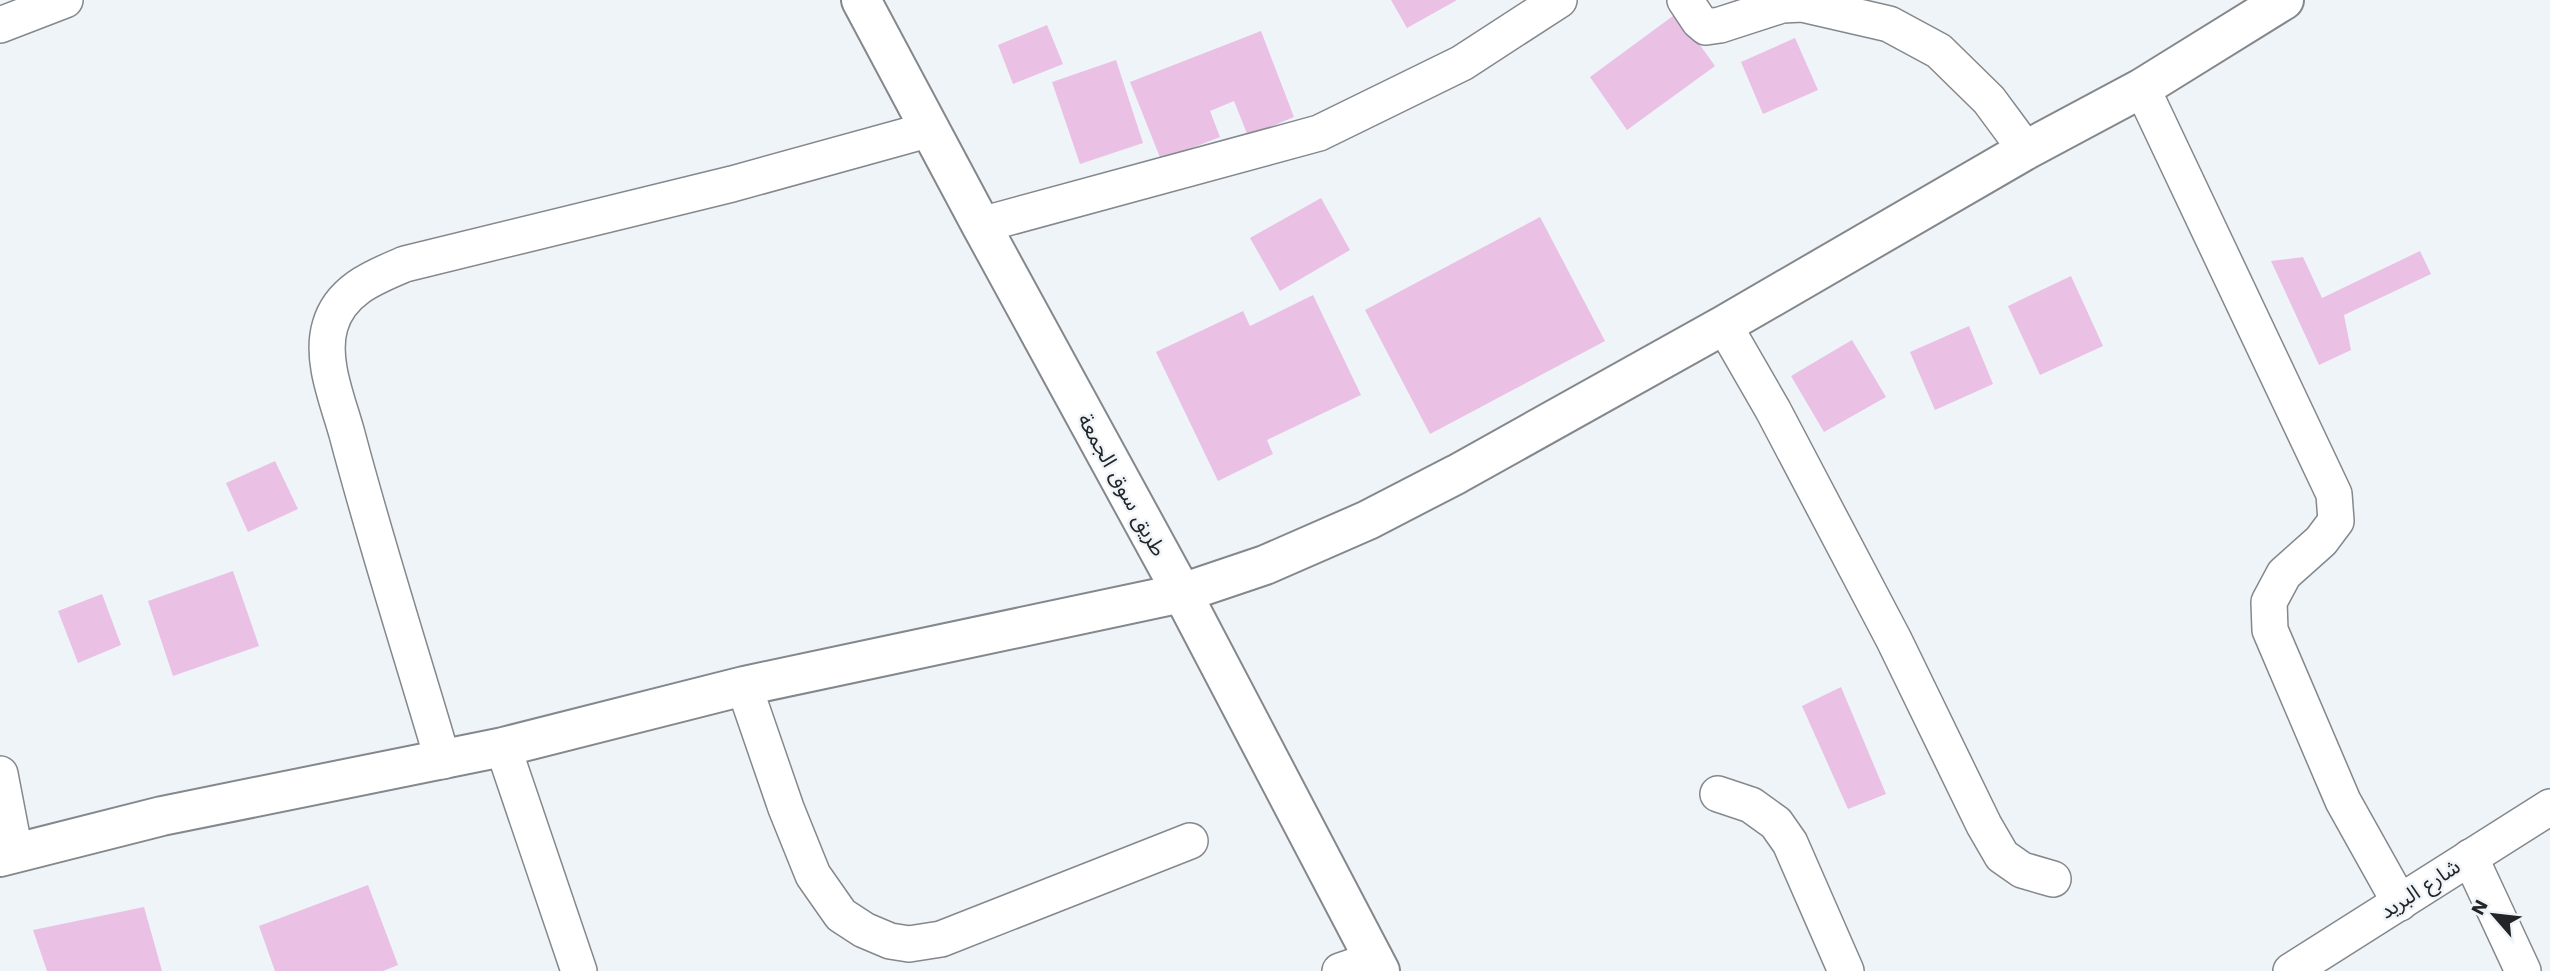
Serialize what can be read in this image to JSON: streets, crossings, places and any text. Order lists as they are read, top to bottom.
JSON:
{
  "streets": {
    "street": ["طريق سوق الجمعة", "شارع البريد"]
  },
  "north": "top left"
}
